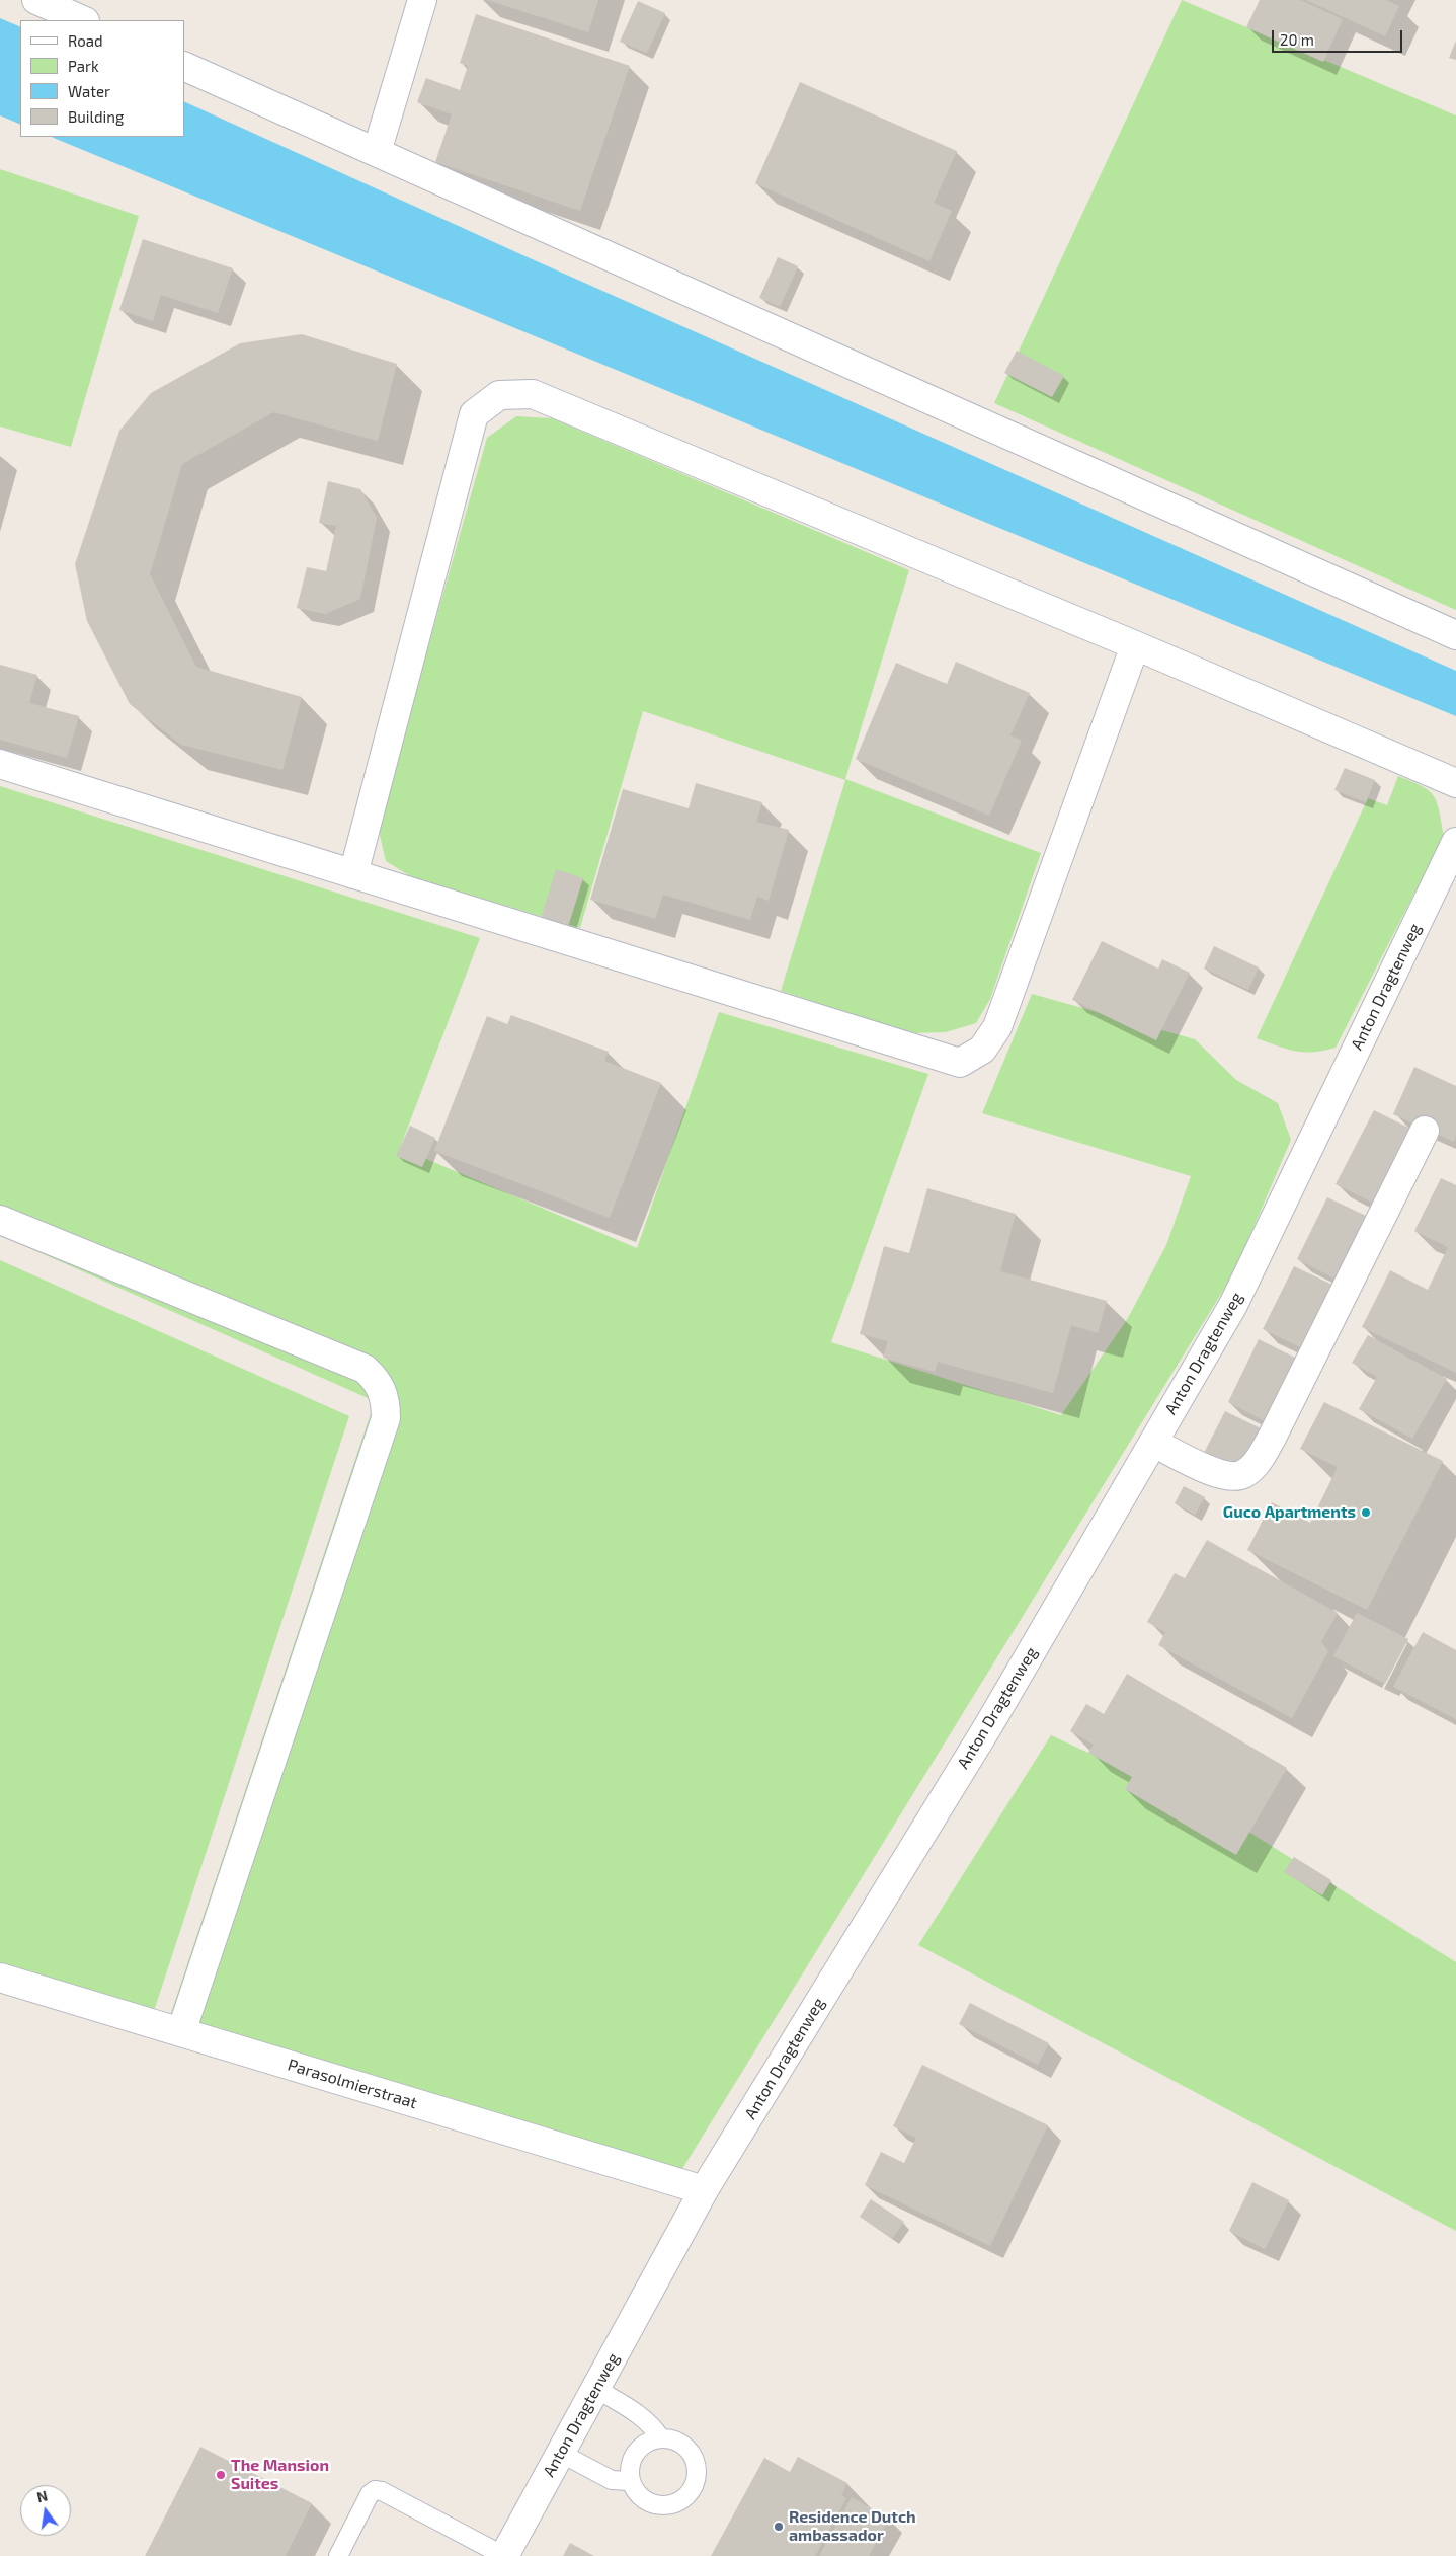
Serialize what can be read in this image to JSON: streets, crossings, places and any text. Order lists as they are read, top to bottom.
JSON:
{
  "streets": {
    "street": ["Anton Dragtenweg", "Parasolmierstraat"]
  },
  "crossings": [
    ["Anton Dragtenweg", "Parasolmierstraat"]
  ],
  "places": ["Guco Apartments", "The Mansion Suites", "Residence Dutch ambassador"],
  "legend": [
    "Road",
    "Park",
    "Water",
    "Building"
  ],
  "scale_bar": "20 m",
  "north": "top"
}
